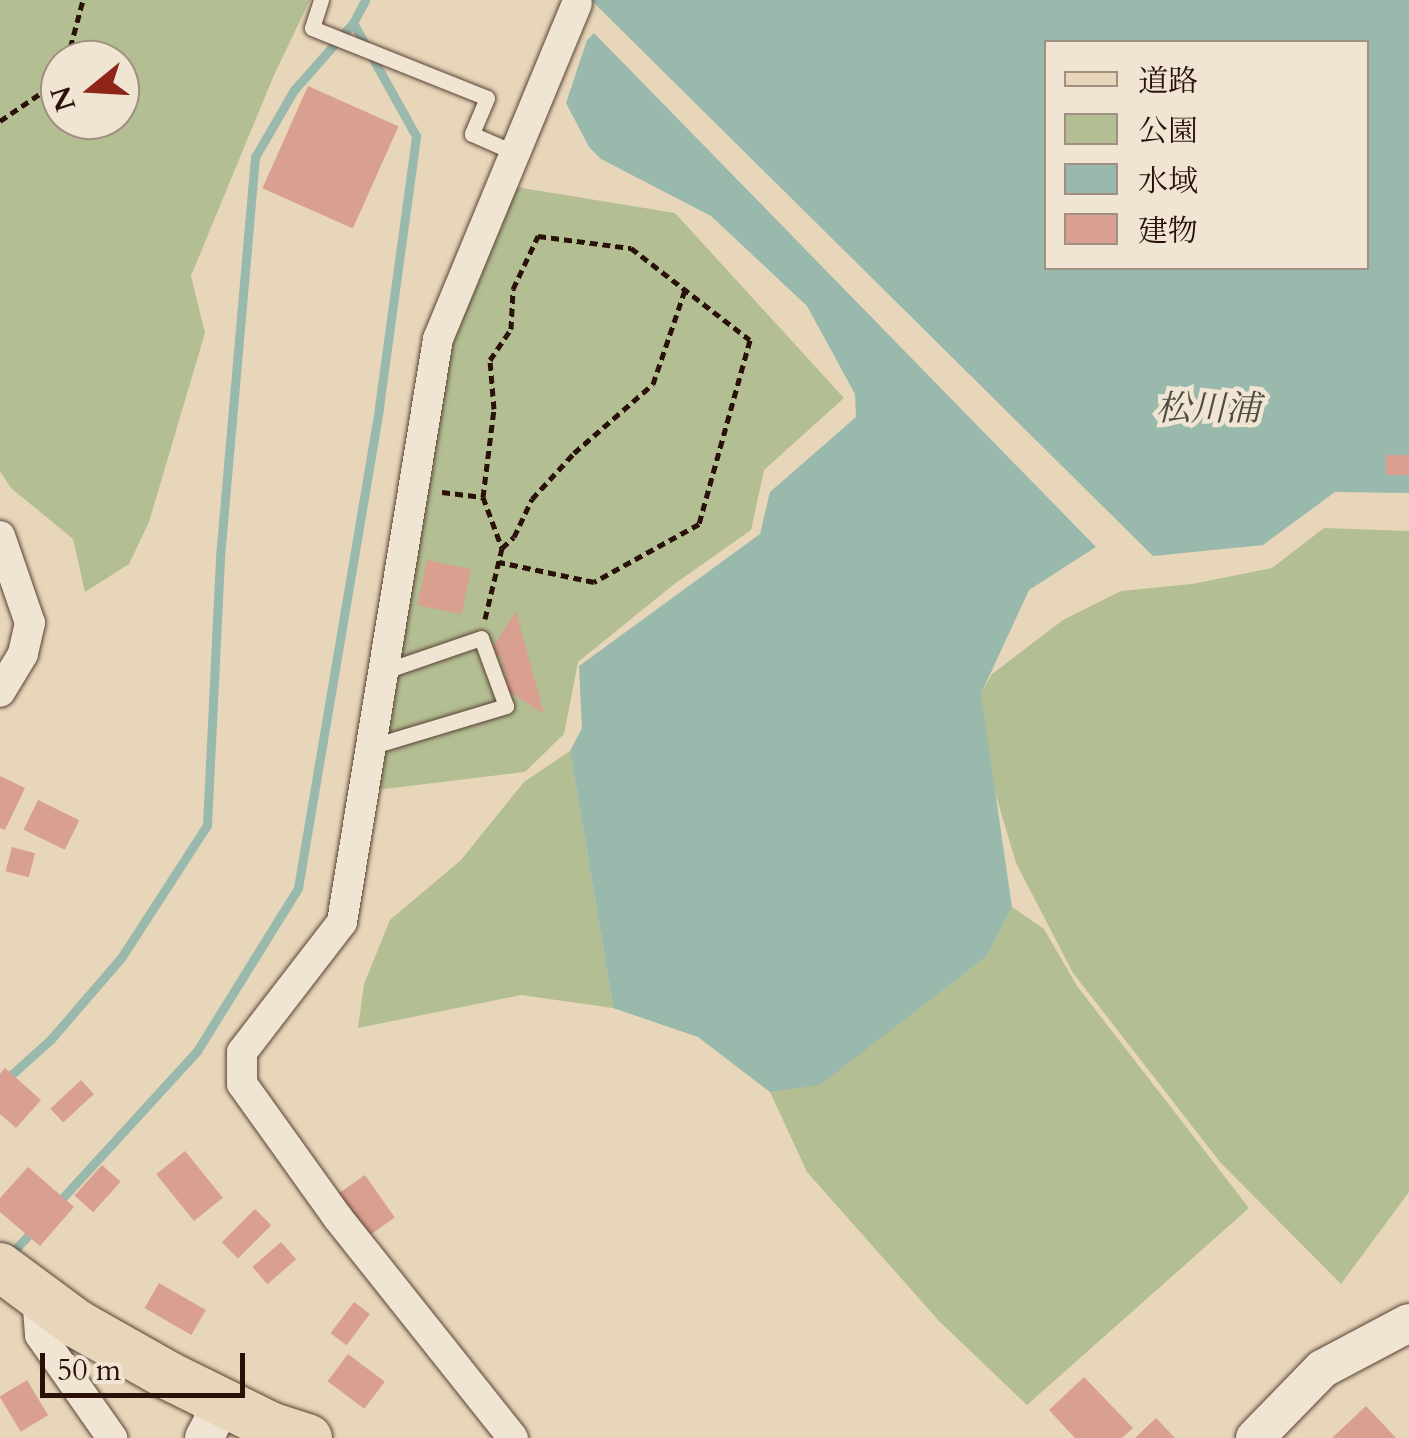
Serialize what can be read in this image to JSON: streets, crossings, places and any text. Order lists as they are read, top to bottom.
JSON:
{
  "water": ["松川浦"],
  "legend": [
    "道路",
    "公園",
    "水域",
    "建物"
  ],
  "scale_bar": "50 m",
  "north": "left"
}
